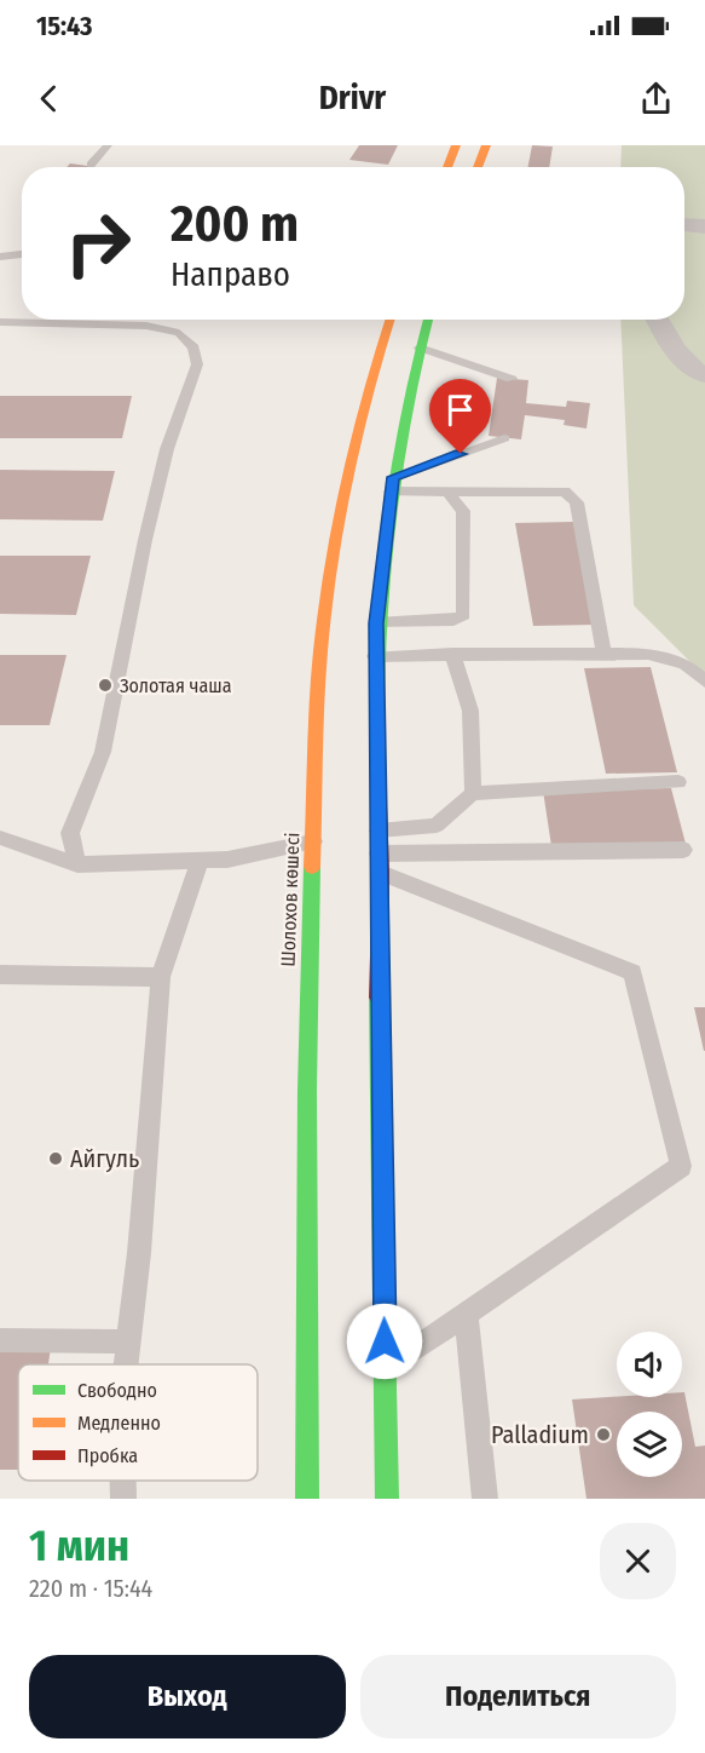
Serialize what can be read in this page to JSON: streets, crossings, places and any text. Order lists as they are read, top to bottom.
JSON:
{
  "streets": {
    "highway": ["Шолохов көшесі"]
  },
  "places": ["Золотая чаша", "Айгуль", "Palladium"],
  "legend": ["Свободно", "Медленно", "Пробка"],
  "page": {
    "status": "15:43",
    "header": "Drivr",
    "turn": ["200 m", "Направо"],
    "heading": ["1 мин", "220 m · 15:44"],
    "buttons": ["Выход", "Поделиться"]
  }
}
